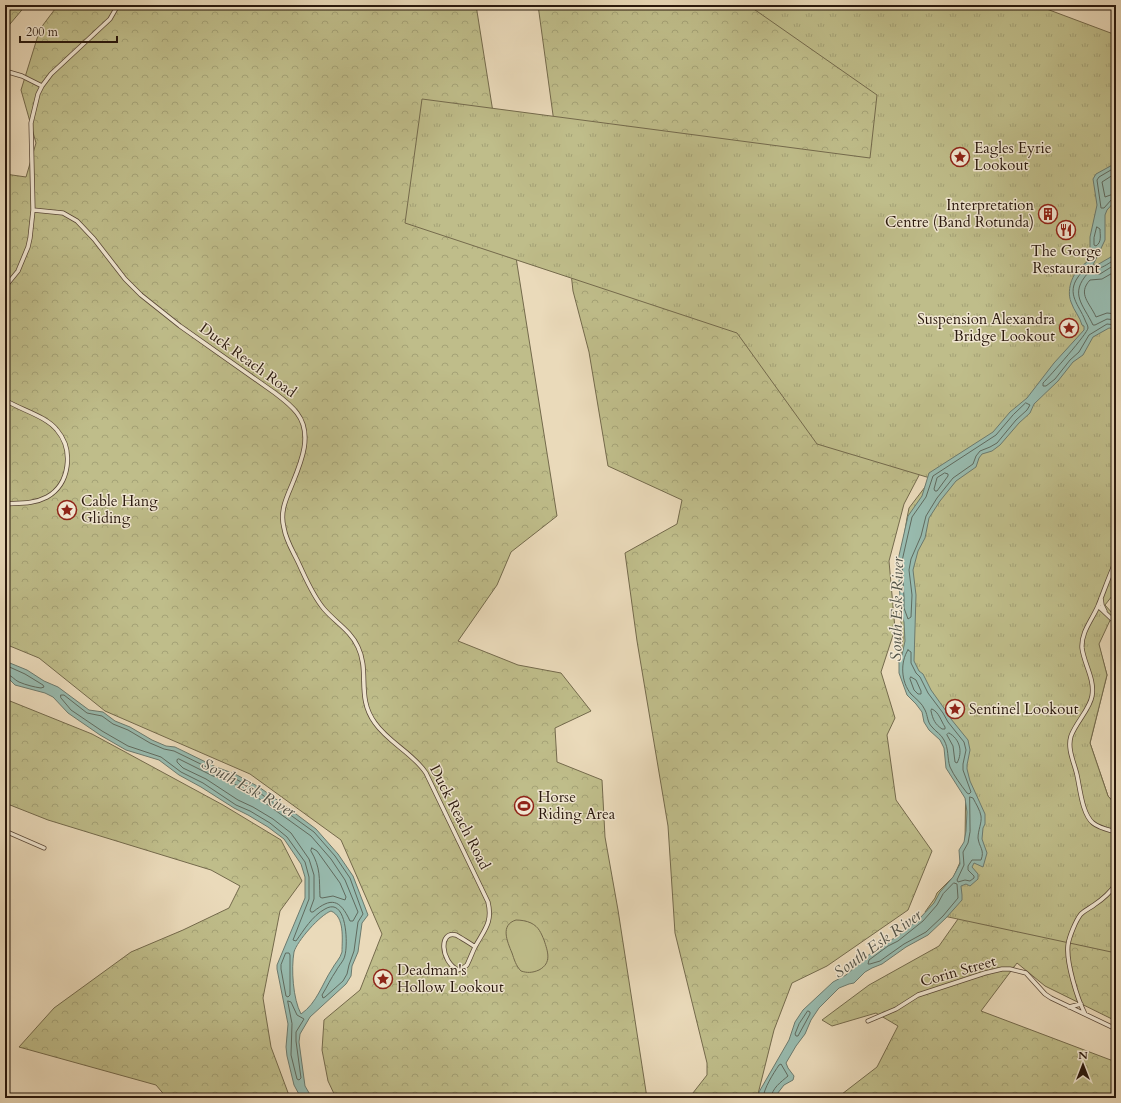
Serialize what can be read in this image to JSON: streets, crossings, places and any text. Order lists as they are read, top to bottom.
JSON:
{
  "streets": {
    "street": ["Duck Reach Road", "Corin Street"]
  },
  "water": ["South Esk River"],
  "places": {
    "place": [
      "Eagles Eyrie Lookout",
      "Suspension Alexandra Bridge Lookout",
      "Cable Hang Gliding",
      "Sentinel Lookout",
      "Deadman's Hollow Lookout"
    ],
    "building": ["Interpretation Centre (Band Rotunda)"],
    "restaurant": ["The Gorge Restaurant"],
    "sports": ["Horse Riding Area"]
  },
  "scale_bar": "200 m",
  "north": "top"
}
